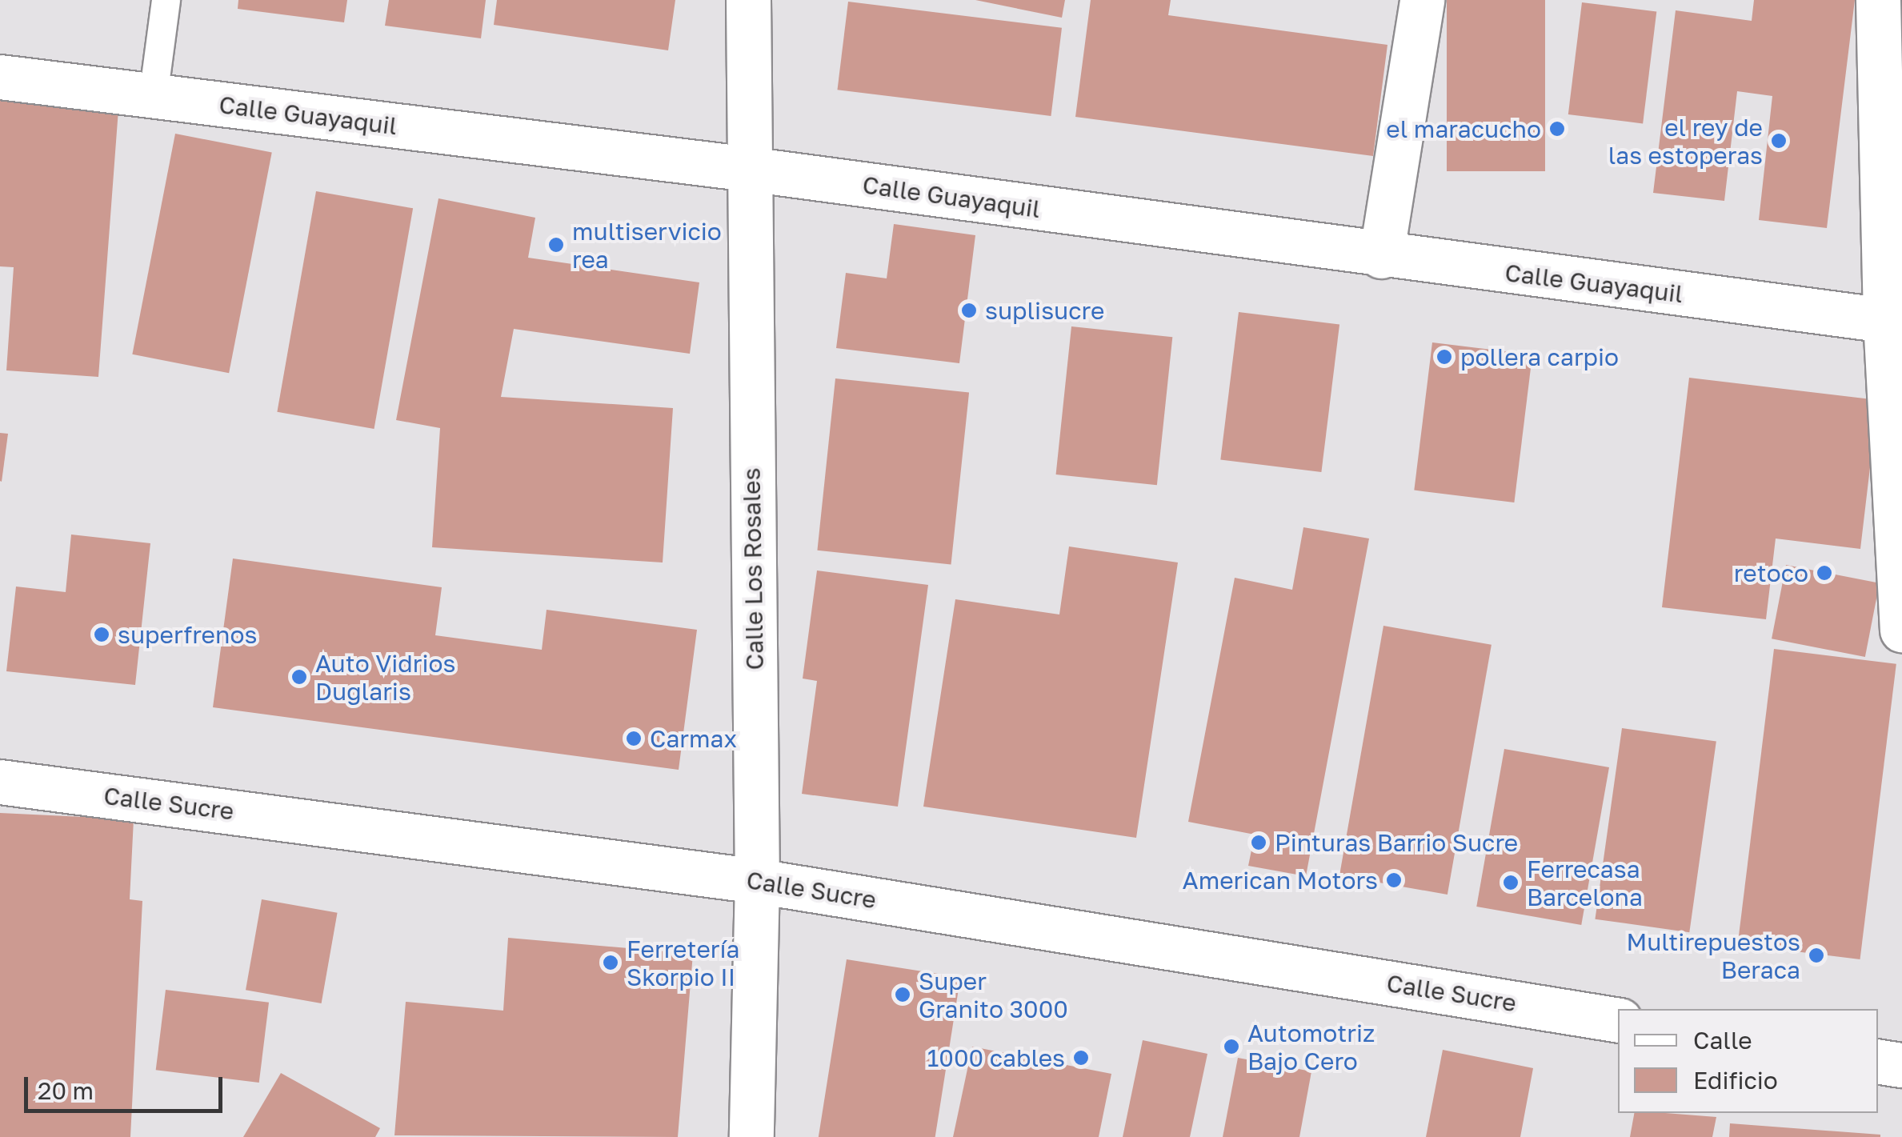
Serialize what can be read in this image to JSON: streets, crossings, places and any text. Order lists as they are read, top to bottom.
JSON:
{
  "streets": {
    "street": ["Calle Guayaquil", "Calle Los Rosales", "Calle Sucre"]
  },
  "crossings": [
    ["Calle Guayaquil", "Calle Los Rosales"],
    ["Calle Los Rosales", "Calle Sucre"]
  ],
  "places": [
    "el maracucho",
    "el rey de las estoperas",
    "multiservicio rea",
    "suplisucre",
    "pollera carpio",
    "retoco",
    "superfrenos",
    "Auto Vidrios Duglaris",
    "Carmax",
    "Pinturas Barrio Sucre",
    "American Motors",
    "Ferrecasa Barcelona",
    "Multirepuestos Beraca",
    "Ferretería Skorpio II",
    "Super Granito 3000",
    "Automotriz Bajo Cero",
    "1000 cables"
  ],
  "legend": ["Calle", "Edificio"],
  "scale_bar": "20 m"
}
